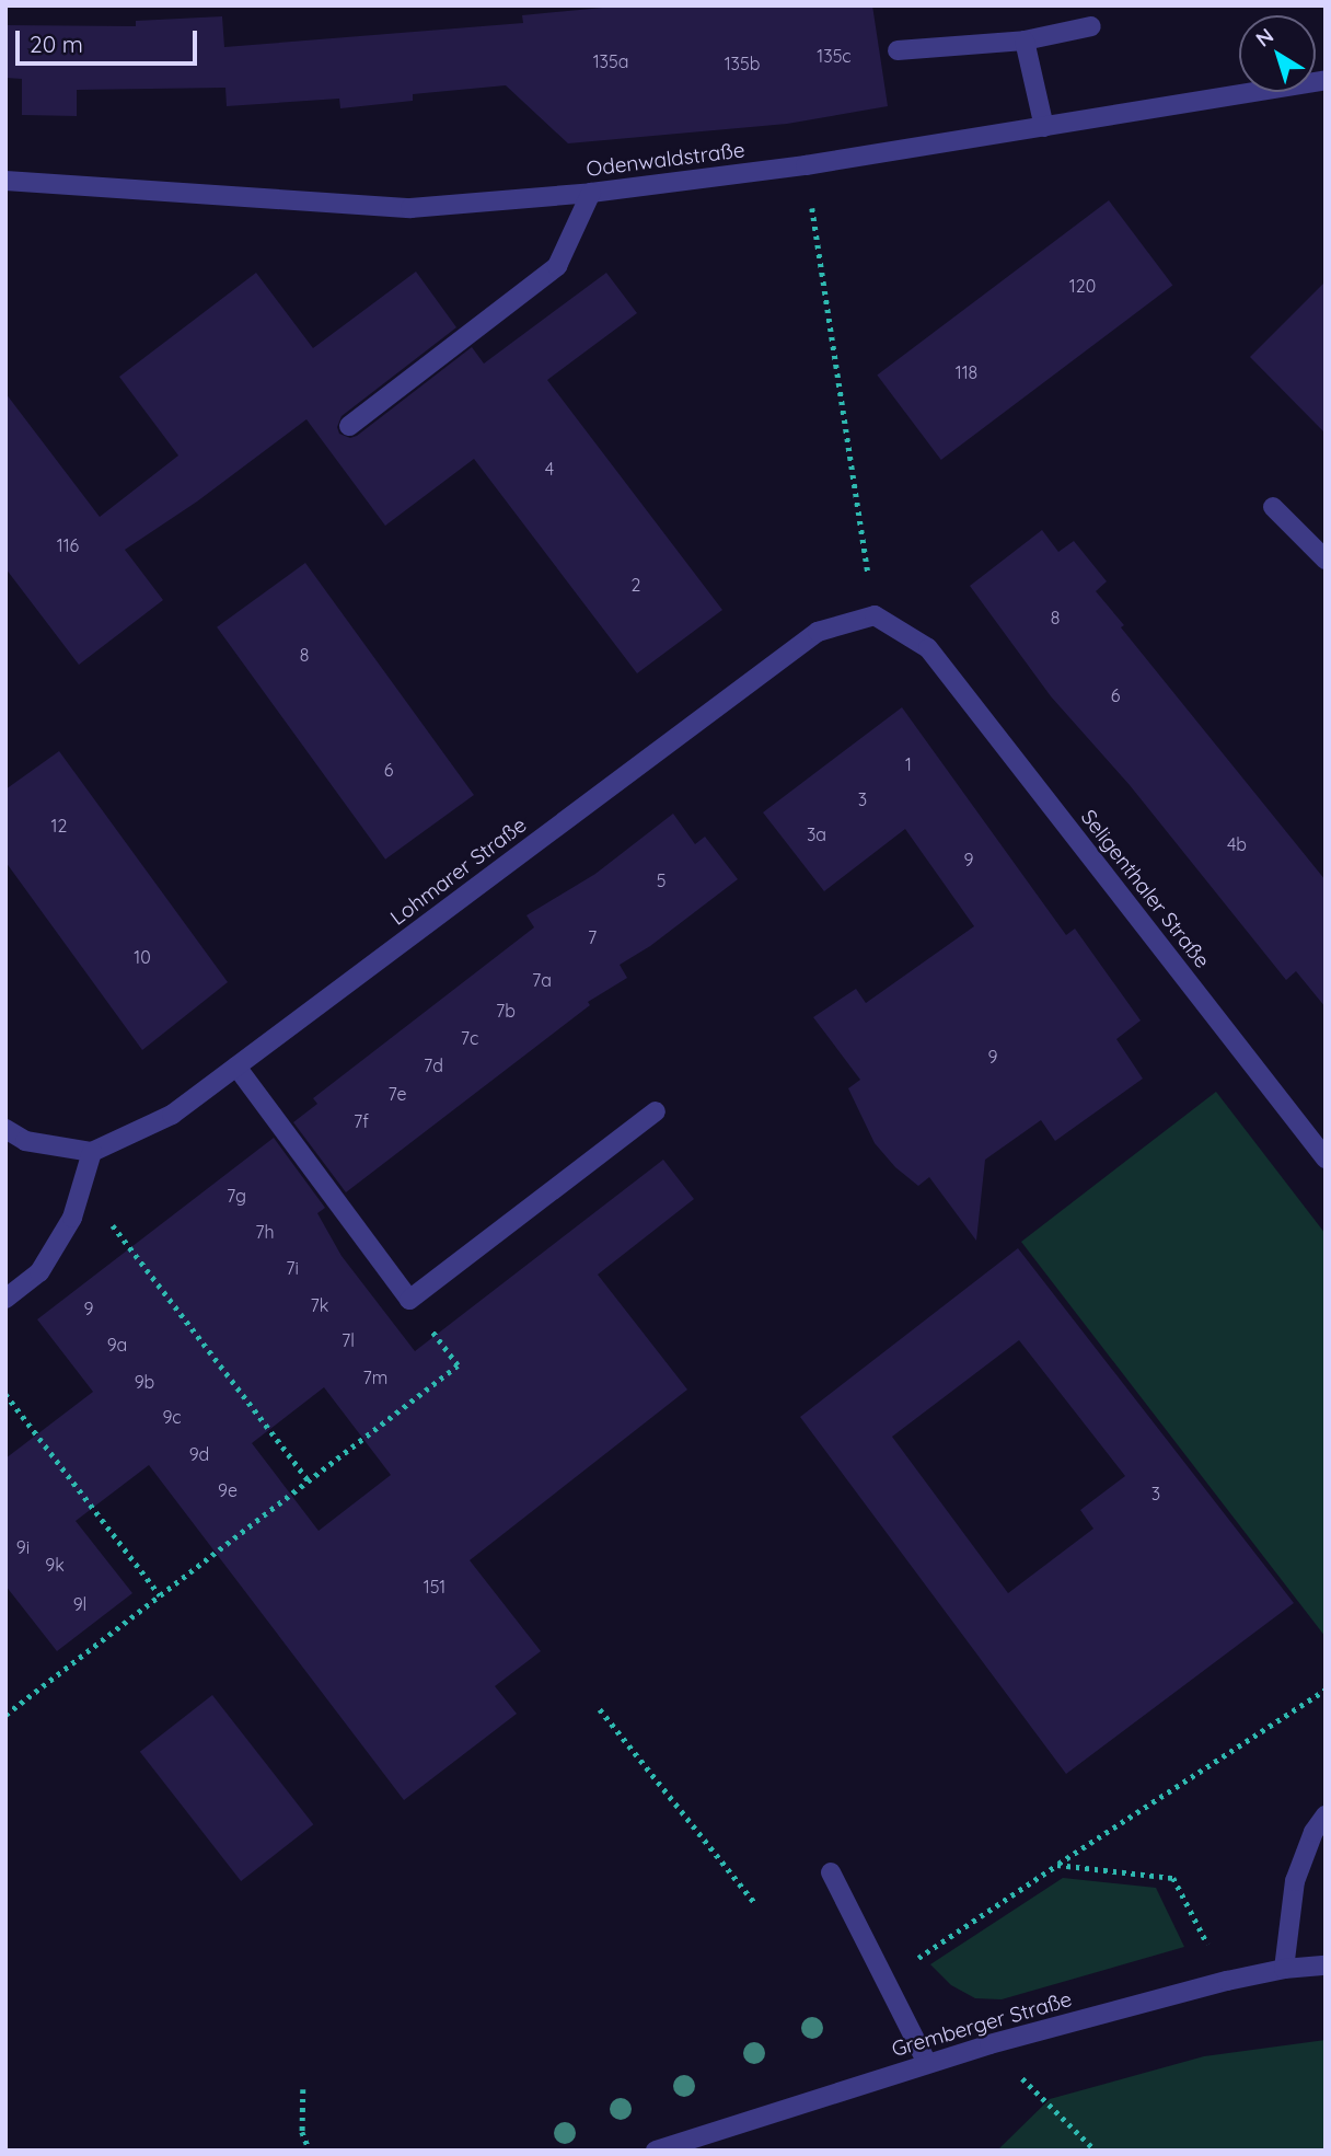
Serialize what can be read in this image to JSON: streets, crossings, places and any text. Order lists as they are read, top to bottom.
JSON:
{
  "streets": {
    "street": [
      "Odenwaldstraße",
      "Lohmarer Straße",
      "Seligenthaler Straße",
      "Gremberger Straße"
    ]
  },
  "crossings": [
    ["Lohmarer Straße", "Seligenthaler Straße"]
  ],
  "house_numbers": [
    "135c",
    "135a",
    "135b",
    "120",
    "118",
    "4",
    "116",
    "2",
    "8",
    "8",
    "6",
    "1",
    "6",
    "3",
    "12",
    "3a",
    "4b",
    "9",
    "5",
    "7",
    "10",
    "7a",
    "7b",
    "7c",
    "9",
    "7d",
    "7e",
    "7f",
    "7g",
    "7h",
    "7i",
    "7k",
    "9",
    "7l",
    "9a",
    "7m",
    "9b",
    "9c",
    "9d",
    "9e",
    "3",
    "9i",
    "9k",
    "151",
    "9l"
  ],
  "scale_bar": "20 m",
  "north": "top left"
}
